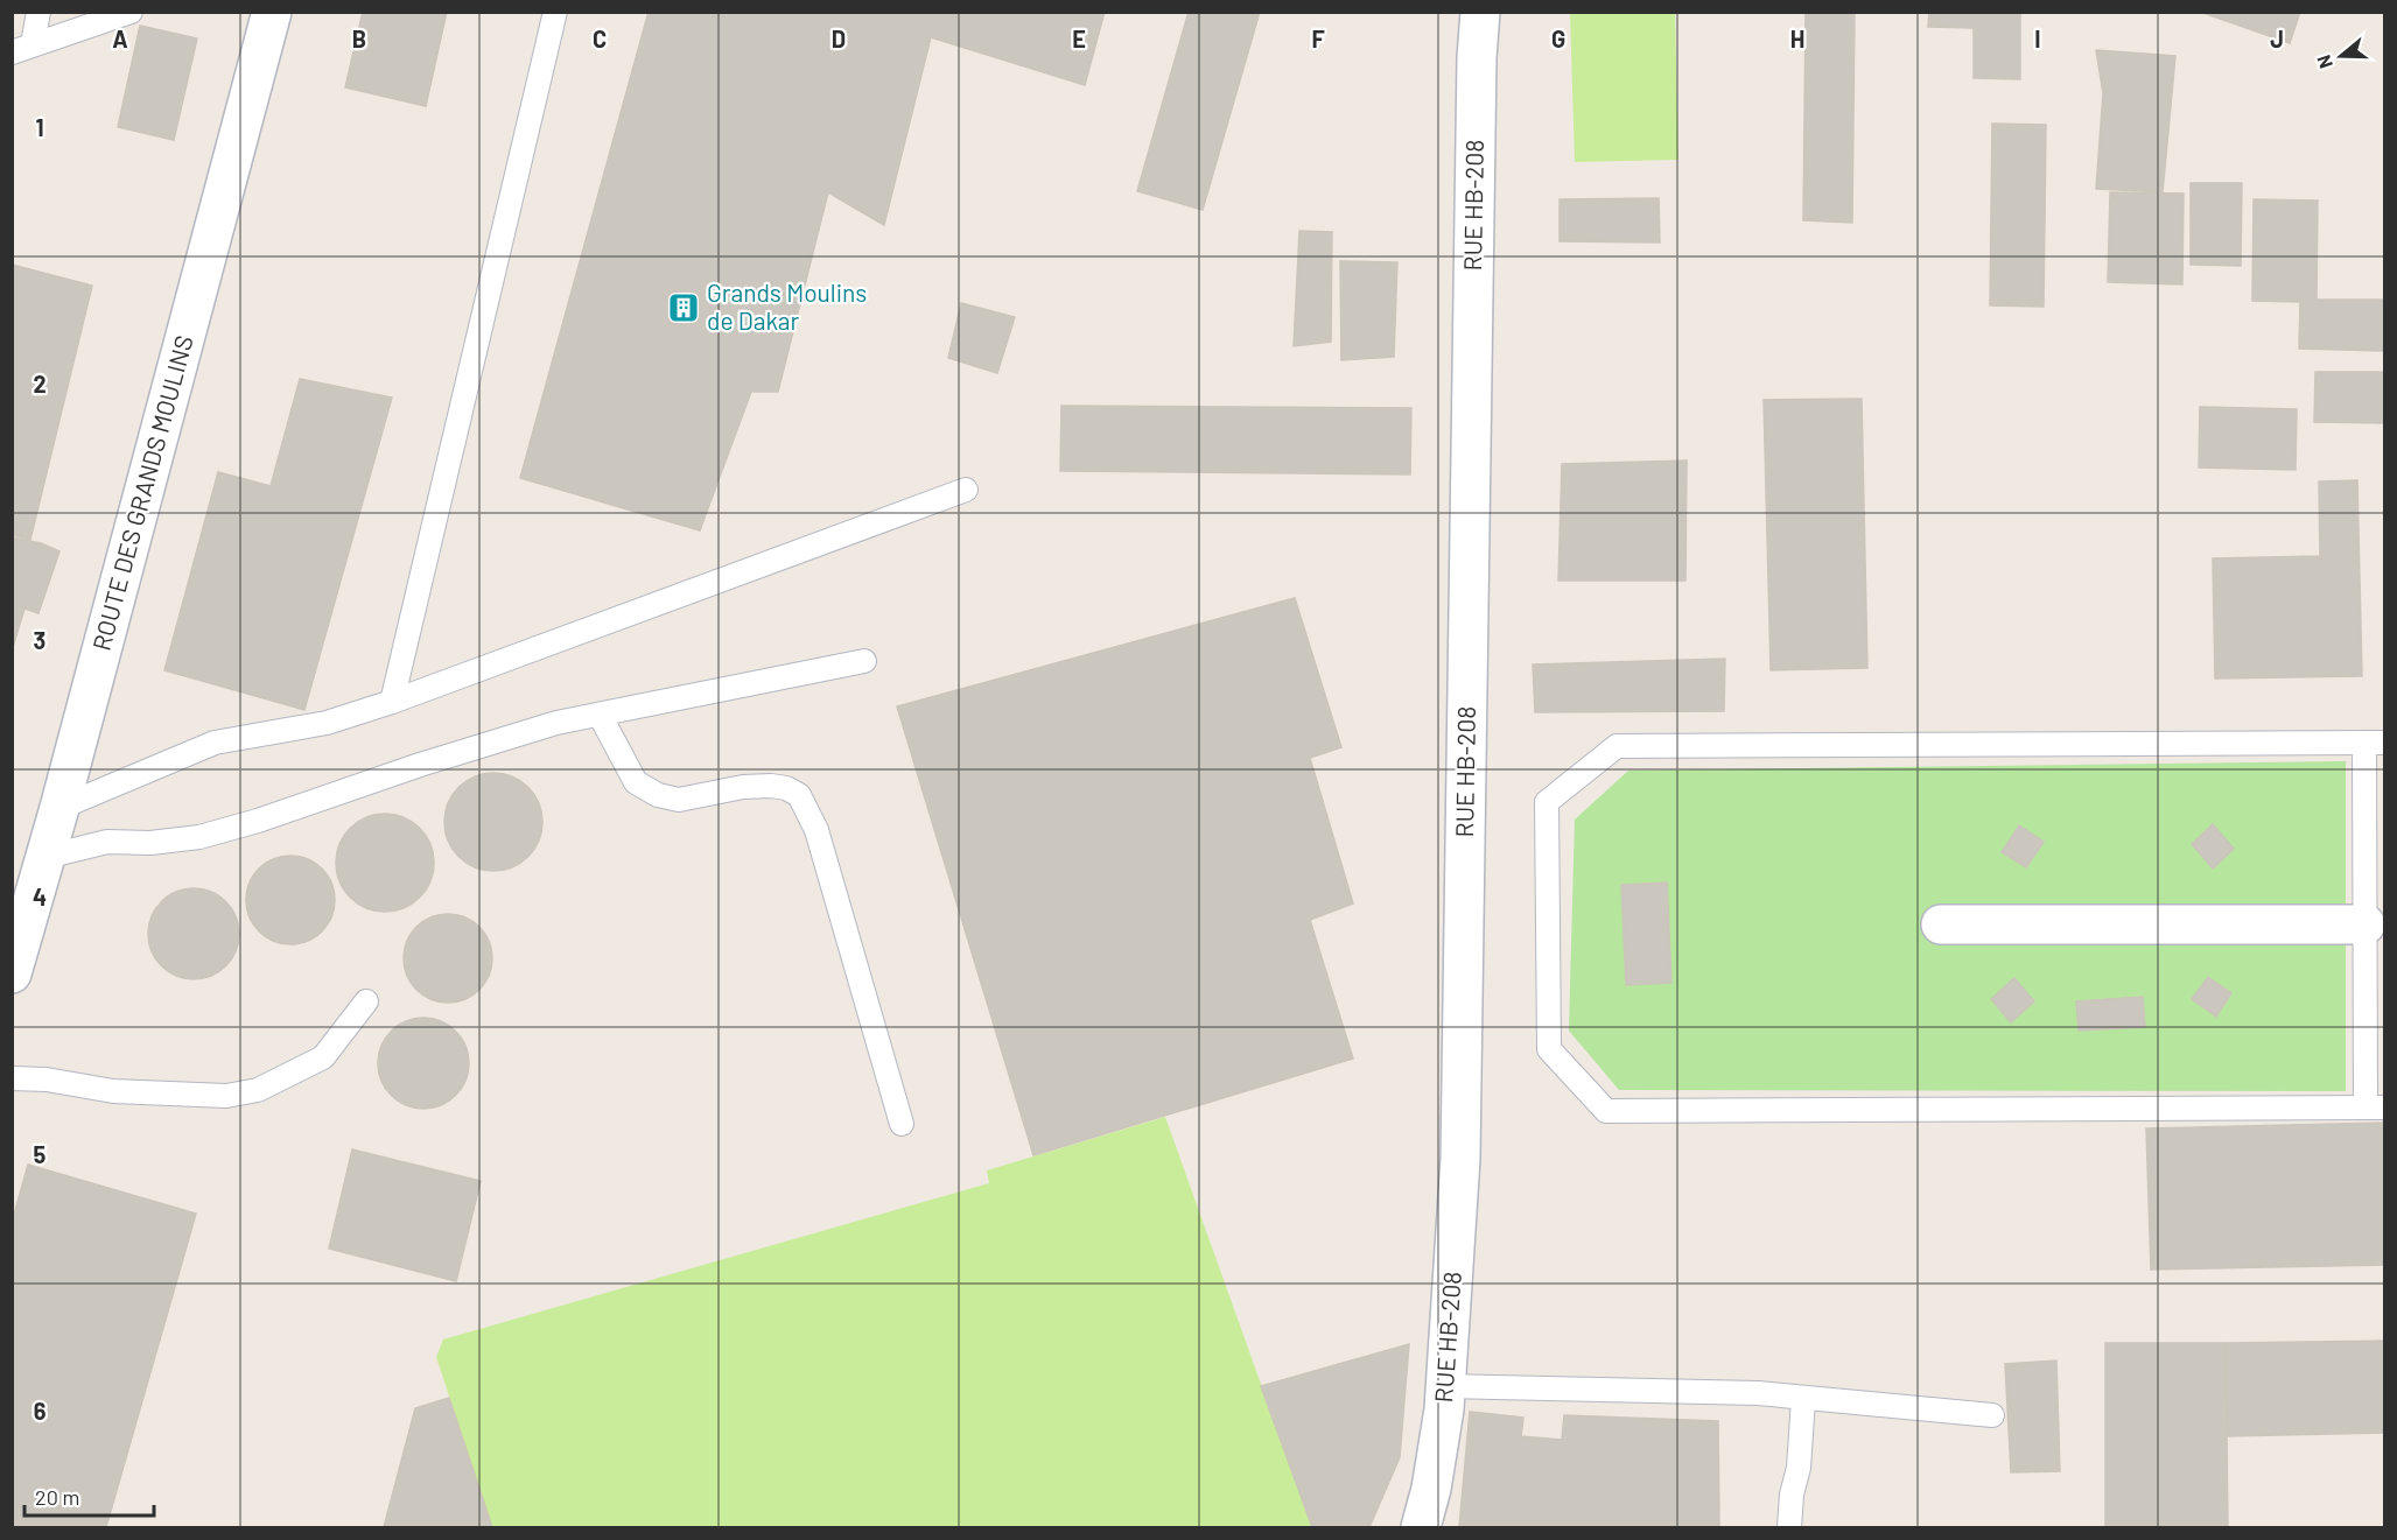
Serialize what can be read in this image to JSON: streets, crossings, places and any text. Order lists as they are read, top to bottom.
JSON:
{
  "streets": {
    "street": ["RUE HB-208", "ROUTE DES GRANDS MOULINS"]
  },
  "places": {
    "building": ["Grands Moulins de Dakar"]
  },
  "scale_bar": "20 m",
  "north": "left",
  "grid": {
    "columns": [
      "A",
      "B",
      "C",
      "D",
      "E",
      "F",
      "G",
      "H",
      "I",
      "J"
    ],
    "rows": [
      "1",
      "2",
      "3",
      "4",
      "5",
      "6"
    ]
  }
}
